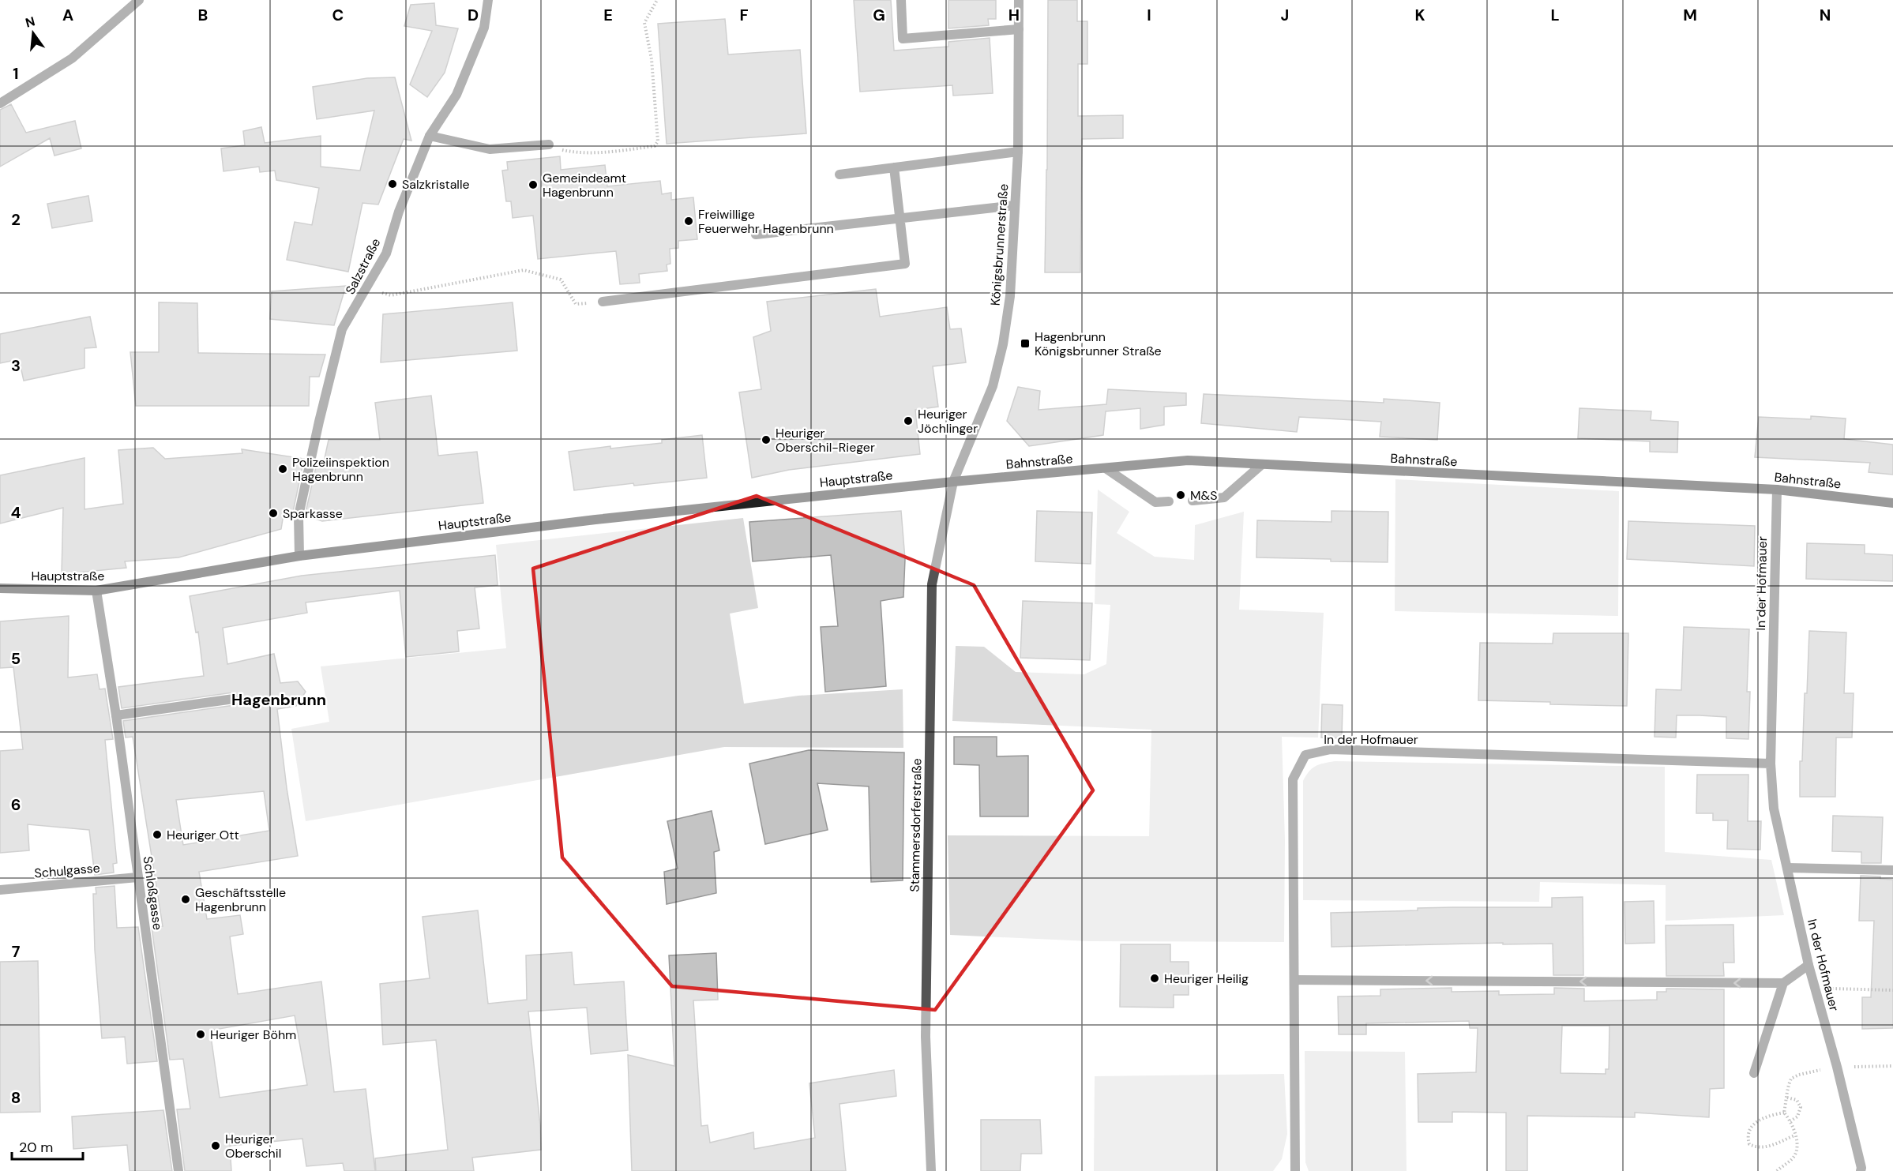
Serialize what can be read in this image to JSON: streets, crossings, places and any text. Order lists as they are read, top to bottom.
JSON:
{
  "streets": {
    "main road": ["Bahnstraße", "Hauptstraße"],
    "street": [
      "Königsbrunnerstraße",
      "Salzstraße",
      "In der Hofmauer",
      "Stammersdorferstraße",
      "Schulgasse",
      "Schloßgasse"
    ]
  },
  "crossings": [
    ["Königsbrunnerstraße", "Bahnstraße"],
    ["Königsbrunnerstraße", "Hauptstraße"],
    ["Königsbrunnerstraße", "Stammersdorferstraße"],
    ["Salzstraße", "Hauptstraße"],
    ["Bahnstraße", "Hauptstraße"],
    ["Bahnstraße", "In der Hofmauer"],
    ["Bahnstraße", "Stammersdorferstraße"],
    ["Hauptstraße", "Stammersdorferstraße"],
    ["Hauptstraße", "Schloßgasse"],
    ["Schulgasse", "Schloßgasse"]
  ],
  "districts": ["Hagenbrunn"],
  "places": {
    "other": [
      "Salzkristalle",
      "Gemeindeamt Hagenbrunn",
      "Freiwillige Feuerwehr Hagenbrunn",
      "Heuriger Jöchlinger",
      "Heuriger Oberschil-Rieger",
      "Polizeiinspektion Hagenbrunn",
      "M&S",
      "Sparkasse",
      "Heuriger Ott",
      "Geschäftsstelle Hagenbrunn",
      "Heuriger Heilig",
      "Heuriger Böhm",
      "Heuriger Oberschil"
    ],
    "transit": ["Hagenbrunn Königsbrunner Straße"]
  },
  "scale_bar": "20 m",
  "north": "top",
  "grid": {
    "columns": [
      "A",
      "B",
      "C",
      "D",
      "E",
      "F",
      "G",
      "H",
      "I",
      "J",
      "K",
      "L",
      "M",
      "N"
    ],
    "rows": [
      "1",
      "2",
      "3",
      "4",
      "5",
      "6",
      "7",
      "8"
    ]
  }
}
